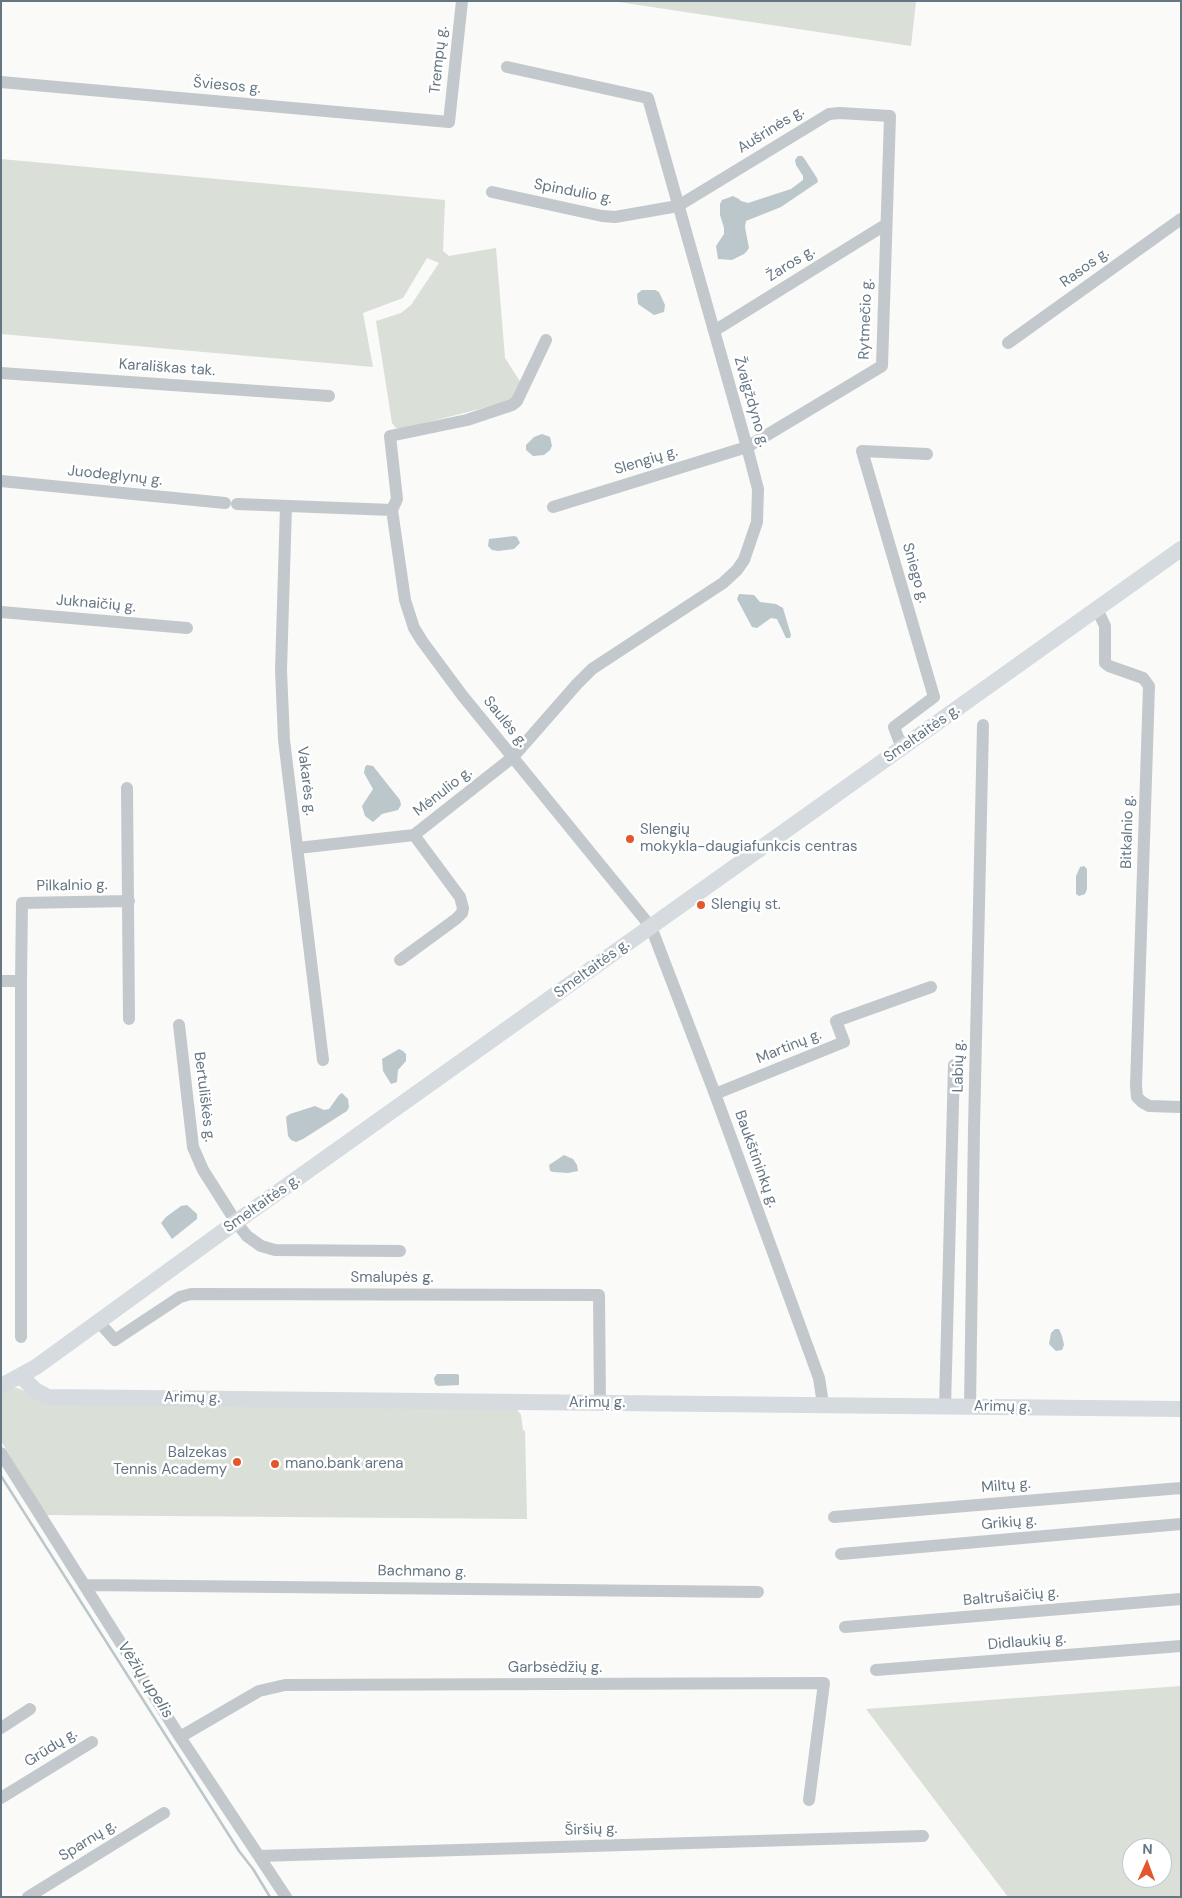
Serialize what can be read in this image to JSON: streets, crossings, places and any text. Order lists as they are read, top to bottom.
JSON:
{
  "streets": {
    "main road": ["Smeltaitės g.", "Arimų g."],
    "street": [
      "Trempų g.",
      "Šviesos g.",
      "Aušrinės g.",
      "Spindulio g.",
      "Žaros g.",
      "Rasos g.",
      "Rytmečio g.",
      "Karališkas tak.",
      "Žvaigždyno g.",
      "Slengių g.",
      "Juodeglynų g.",
      "Sniego g.",
      "Juknaičių g.",
      "Saulės g.",
      "Vakarės g.",
      "Mėnulio g.",
      "Bitkalnio g.",
      "Pilkalnio g.",
      "Martinų g.",
      "Labių g.",
      "Bertuliškės g.",
      "Baukštininkų g.",
      "Smalupės g.",
      "Miltų g.",
      "Grikių g.",
      "Bachmano g.",
      "Baltrušaičių g.",
      "Didlaukių g.",
      "Garbsėdžių g.",
      "Grūdų g.",
      "Širšių g.",
      "Sparnų g."
    ]
  },
  "crossings": [
    ["Trempų g.", "Šviesos g."],
    ["Aušrinės g.", "Spindulio g."],
    ["Aušrinės g.", "Rytmečio g."],
    ["Aušrinės g.", "Žvaigždyno g."],
    ["Spindulio g.", "Žvaigždyno g."],
    ["Žaros g.", "Rytmečio g."],
    ["Žaros g.", "Žvaigždyno g."],
    ["Rytmečio g.", "Žvaigždyno g."],
    ["Rytmečio g.", "Slengių g."],
    ["Žvaigždyno g.", "Slengių g."],
    ["Žvaigždyno g.", "Saulės g."],
    ["Žvaigždyno g.", "Mėnulio g."],
    ["Juodeglynų g.", "Vakarės g."],
    ["Sniego g.", "Smeltaitės g."],
    ["Saulės g.", "Smeltaitės g."],
    ["Saulės g.", "Mėnulio g."],
    ["Saulės g.", "Baukštininkų g."],
    ["Smeltaitės g.", "Bitkalnio g."],
    ["Smeltaitės g.", "Bertuliškės g."],
    ["Smeltaitės g.", "Baukštininkų g."],
    ["Smeltaitės g.", "Smalupės g."],
    ["Smeltaitės g.", "Arimų g."],
    ["Vakarės g.", "Mėnulio g."],
    ["Martinų g.", "Baukštininkų g."],
    ["Labių g.", "Arimų g."],
    ["Bertuliškės g.", "Smalupės g."],
    ["Baukštininkų g.", "Arimų g."],
    ["Smalupės g.", "Arimų g."]
  ],
  "water": ["Vėžių upelis"],
  "places": [
    "Slengių mokykla-daugiafunkcis centras",
    "Slengių st.",
    "Balzekas Tennis Academy",
    "mano.bank arena"
  ],
  "north": "top"
}
